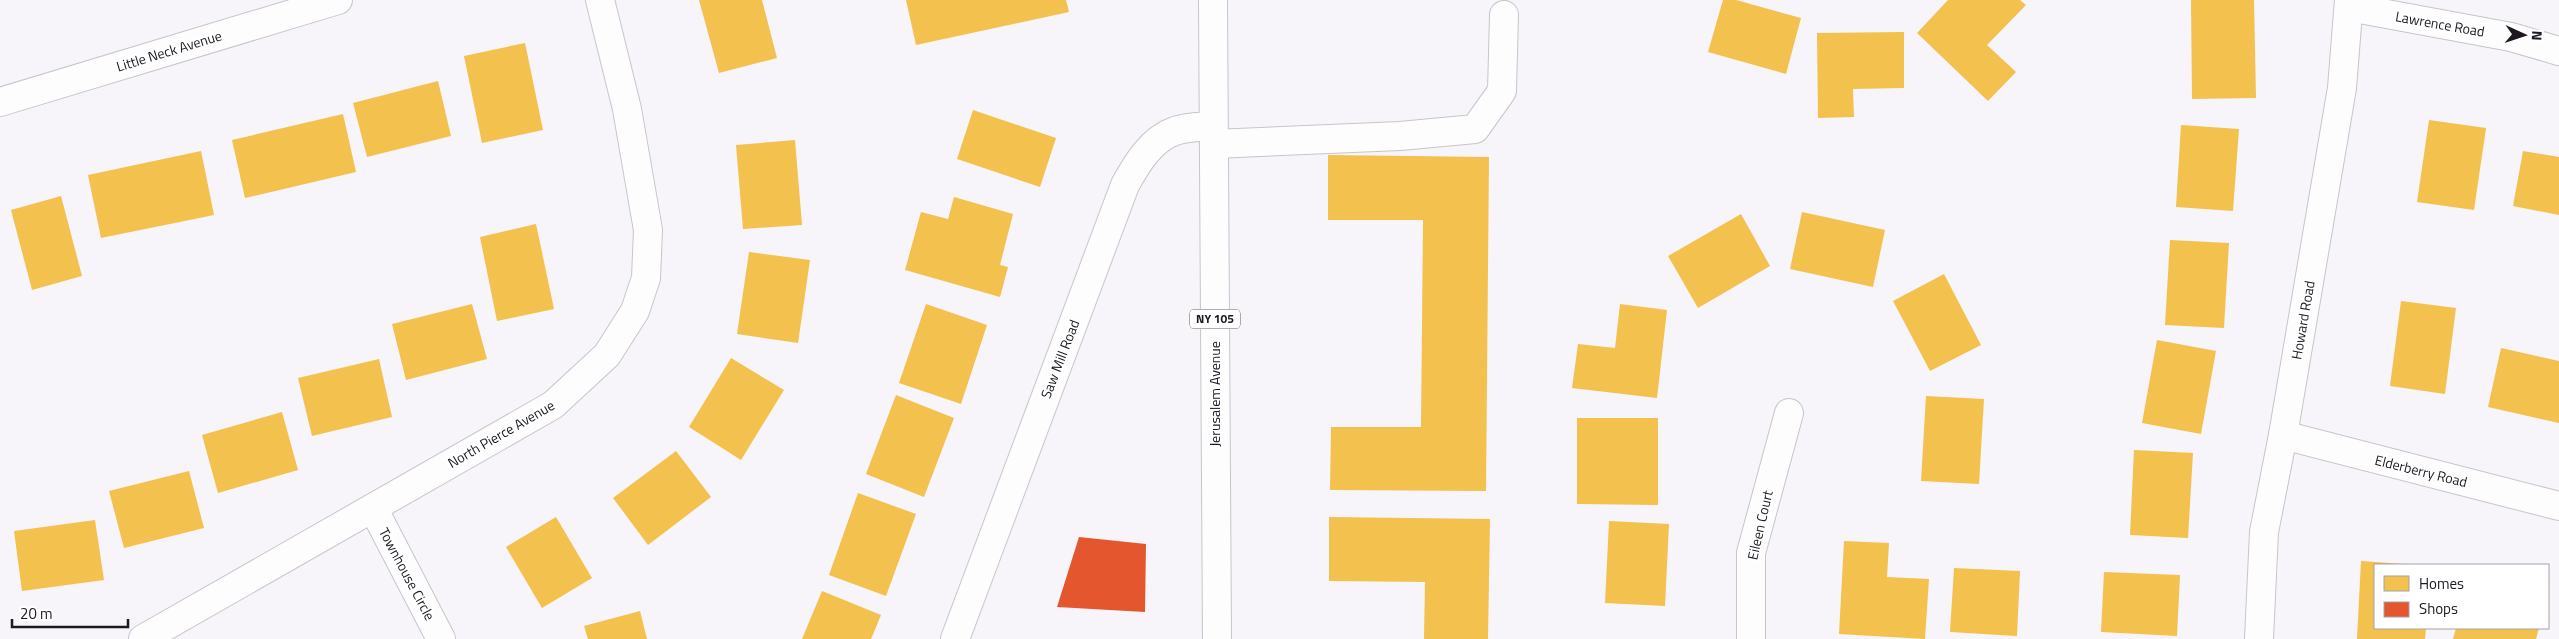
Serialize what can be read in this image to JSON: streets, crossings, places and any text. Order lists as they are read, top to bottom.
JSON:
{
  "streets": {
    "street": [
      "Lawrence Road",
      "Little Neck Avenue",
      "NY 105",
      "Howard Road",
      "Saw Mill Road",
      "Jerusalem Avenue",
      "North Pierce Avenue",
      "Elderberry Road",
      "Eileen Court",
      "Townhouse Circle"
    ]
  },
  "crossings": [
    ["Lawrence Road", "Howard Road"],
    ["Howard Road", "Elderberry Road"],
    ["Saw Mill Road", "Jerusalem Avenue"],
    ["North Pierce Avenue", "Townhouse Circle"]
  ],
  "legend": ["Homes", "Shops"],
  "scale_bar": "20 m",
  "north": "right"
}
